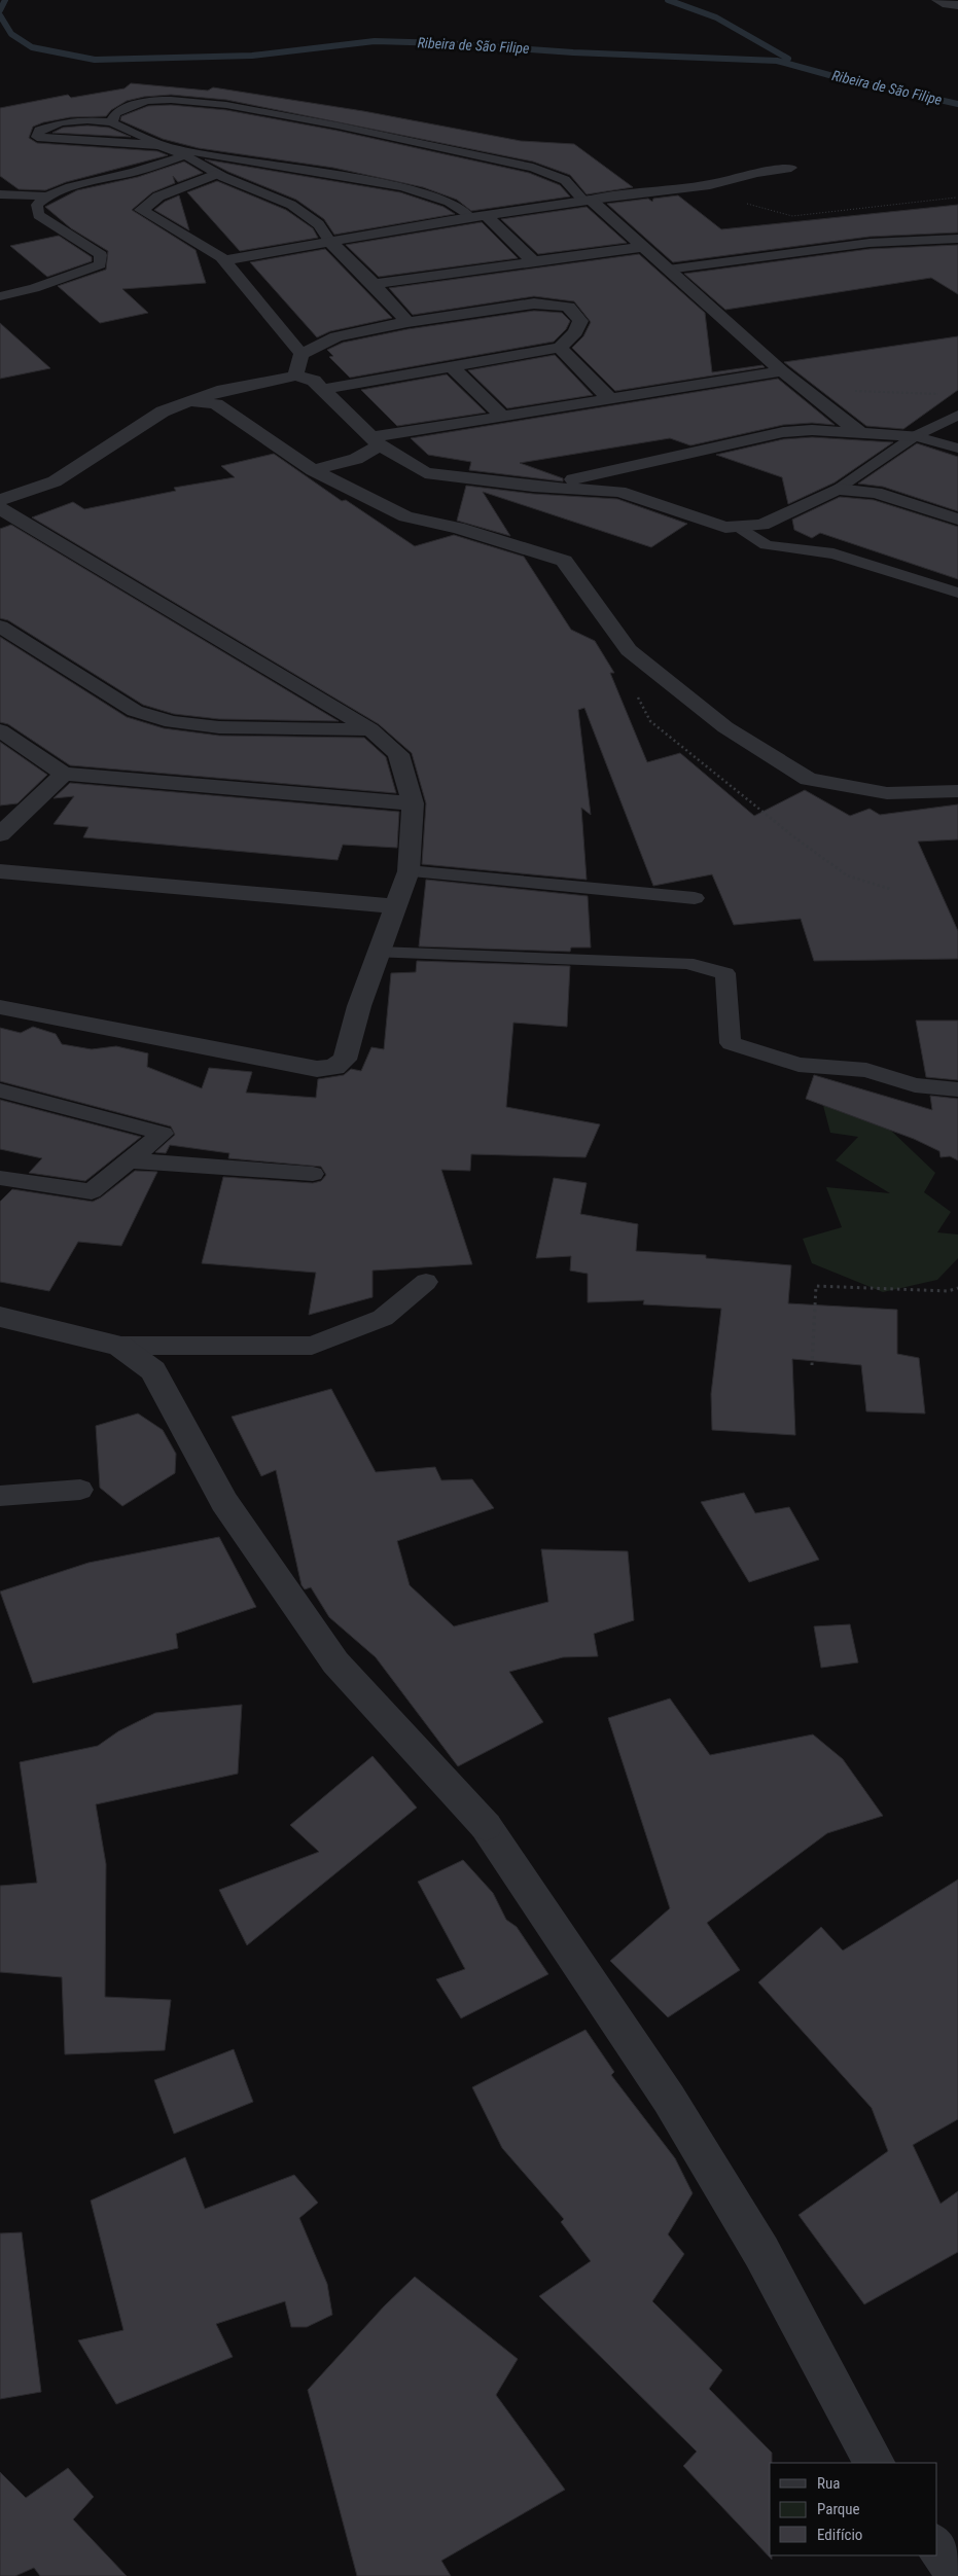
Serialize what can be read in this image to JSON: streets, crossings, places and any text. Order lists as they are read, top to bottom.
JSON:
{
  "water": ["Ribeira de São Filipe"],
  "legend": ["Rua", "Parque", "Edifício"]
}
